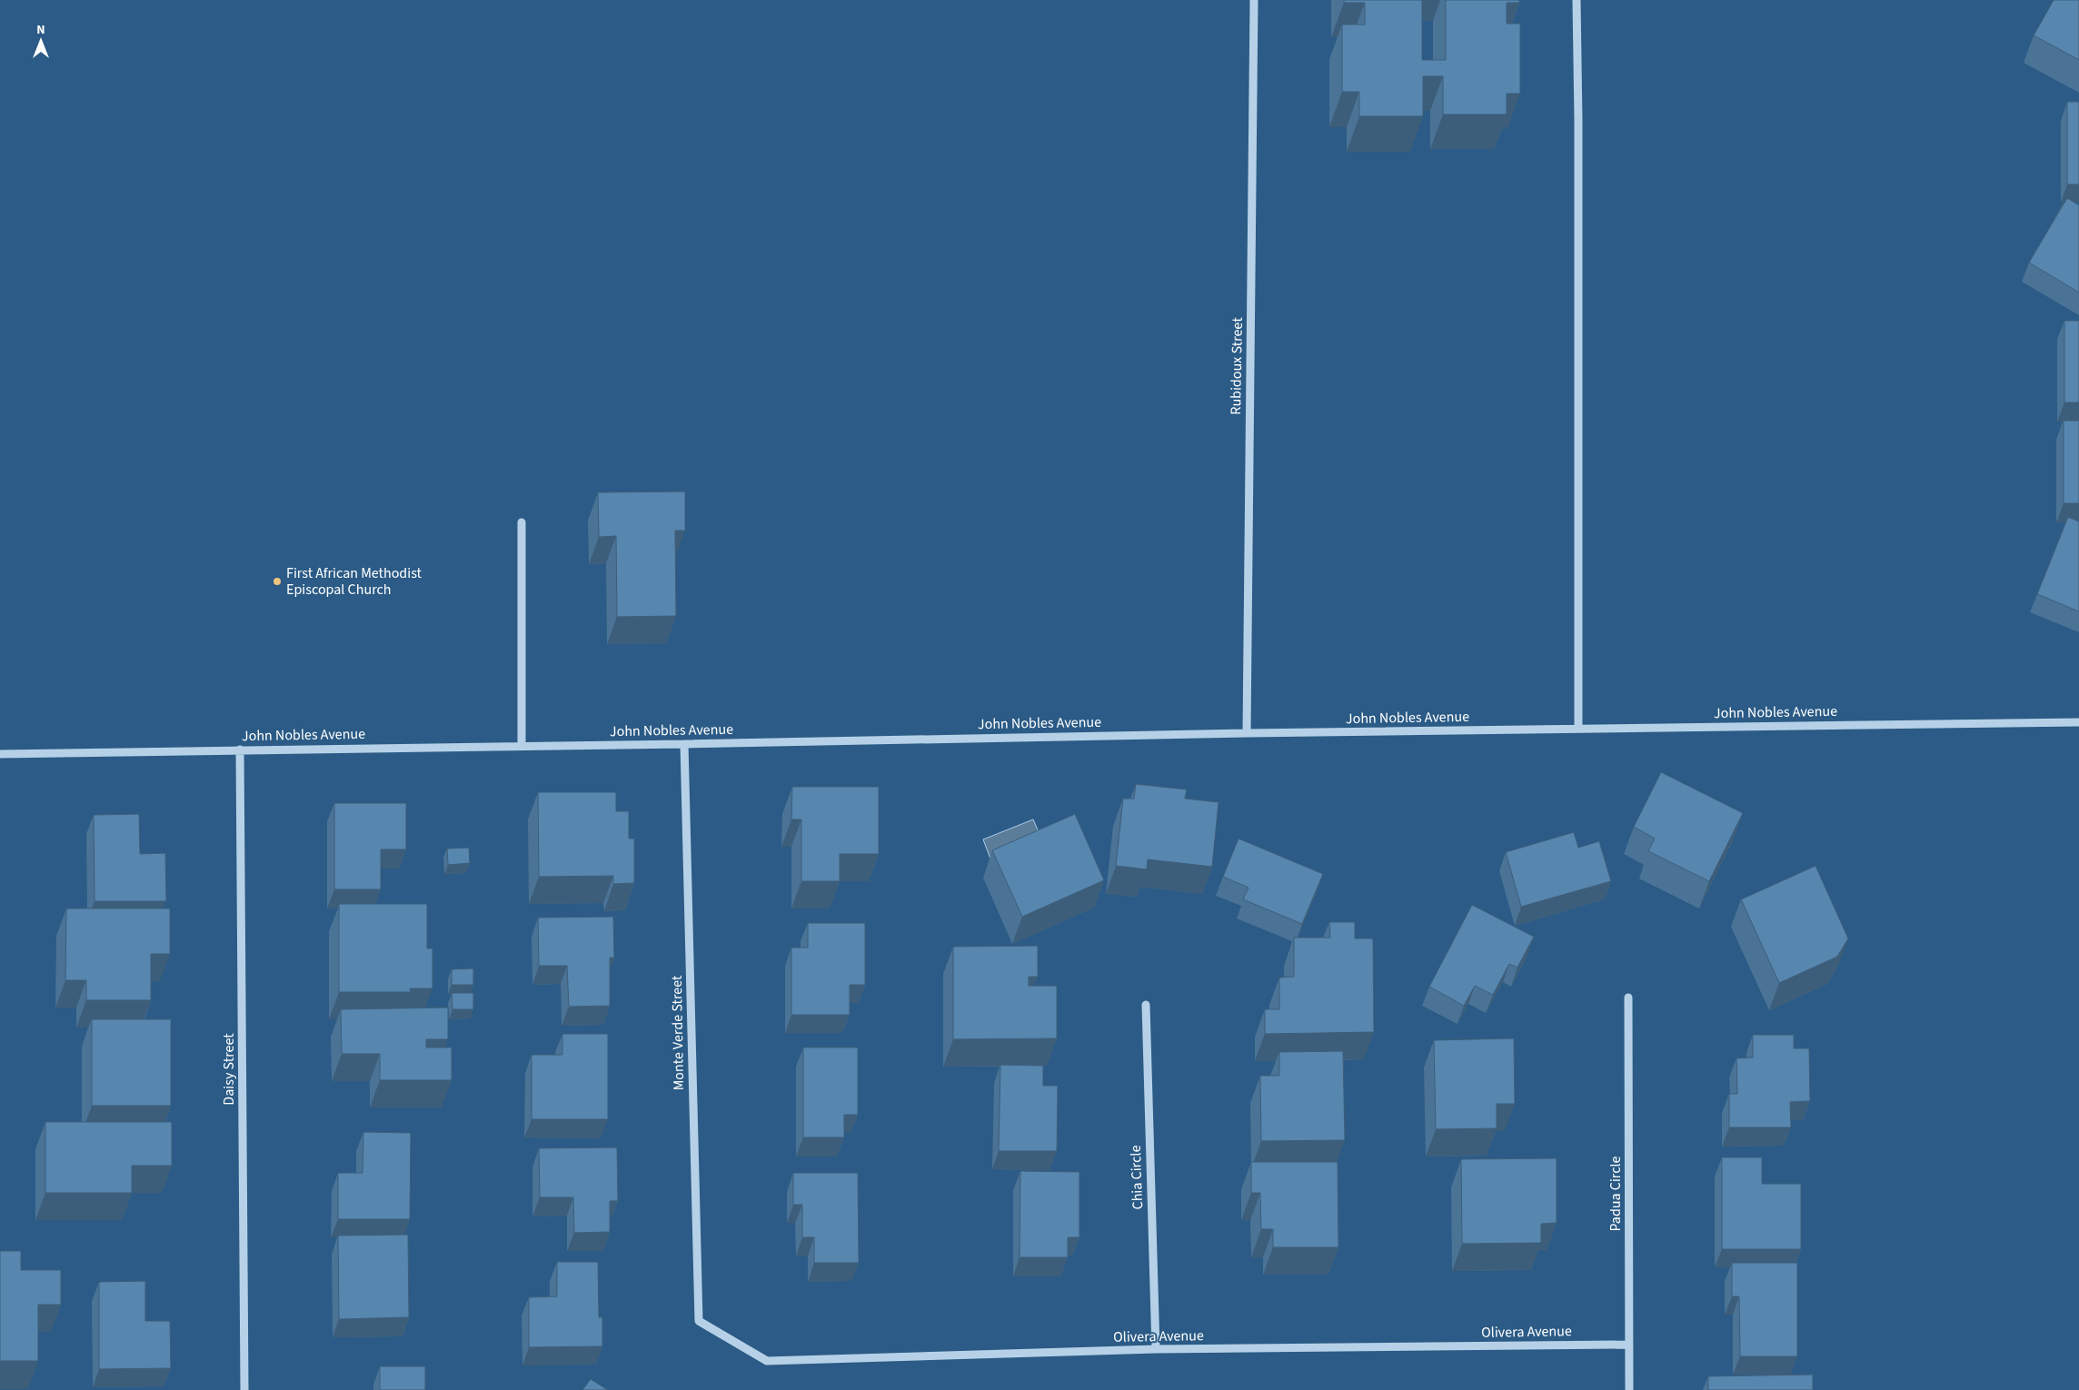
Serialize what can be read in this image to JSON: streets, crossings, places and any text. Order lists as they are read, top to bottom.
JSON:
{
  "streets": {
    "street": [
      "Rubidoux Street",
      "John Nobles Avenue",
      "Monte Verde Street",
      "Daisy Street",
      "Chia Circle",
      "Padua Circle",
      "Olivera Avenue"
    ]
  },
  "crossings": [
    ["Rubidoux Street", "John Nobles Avenue"],
    ["John Nobles Avenue", "Monte Verde Street"],
    ["John Nobles Avenue", "Daisy Street"],
    ["Monte Verde Street", "Olivera Avenue"],
    ["Chia Circle", "Olivera Avenue"],
    ["Padua Circle", "Olivera Avenue"]
  ],
  "places": ["First African Methodist Episcopal Church"],
  "north": "top"
}
